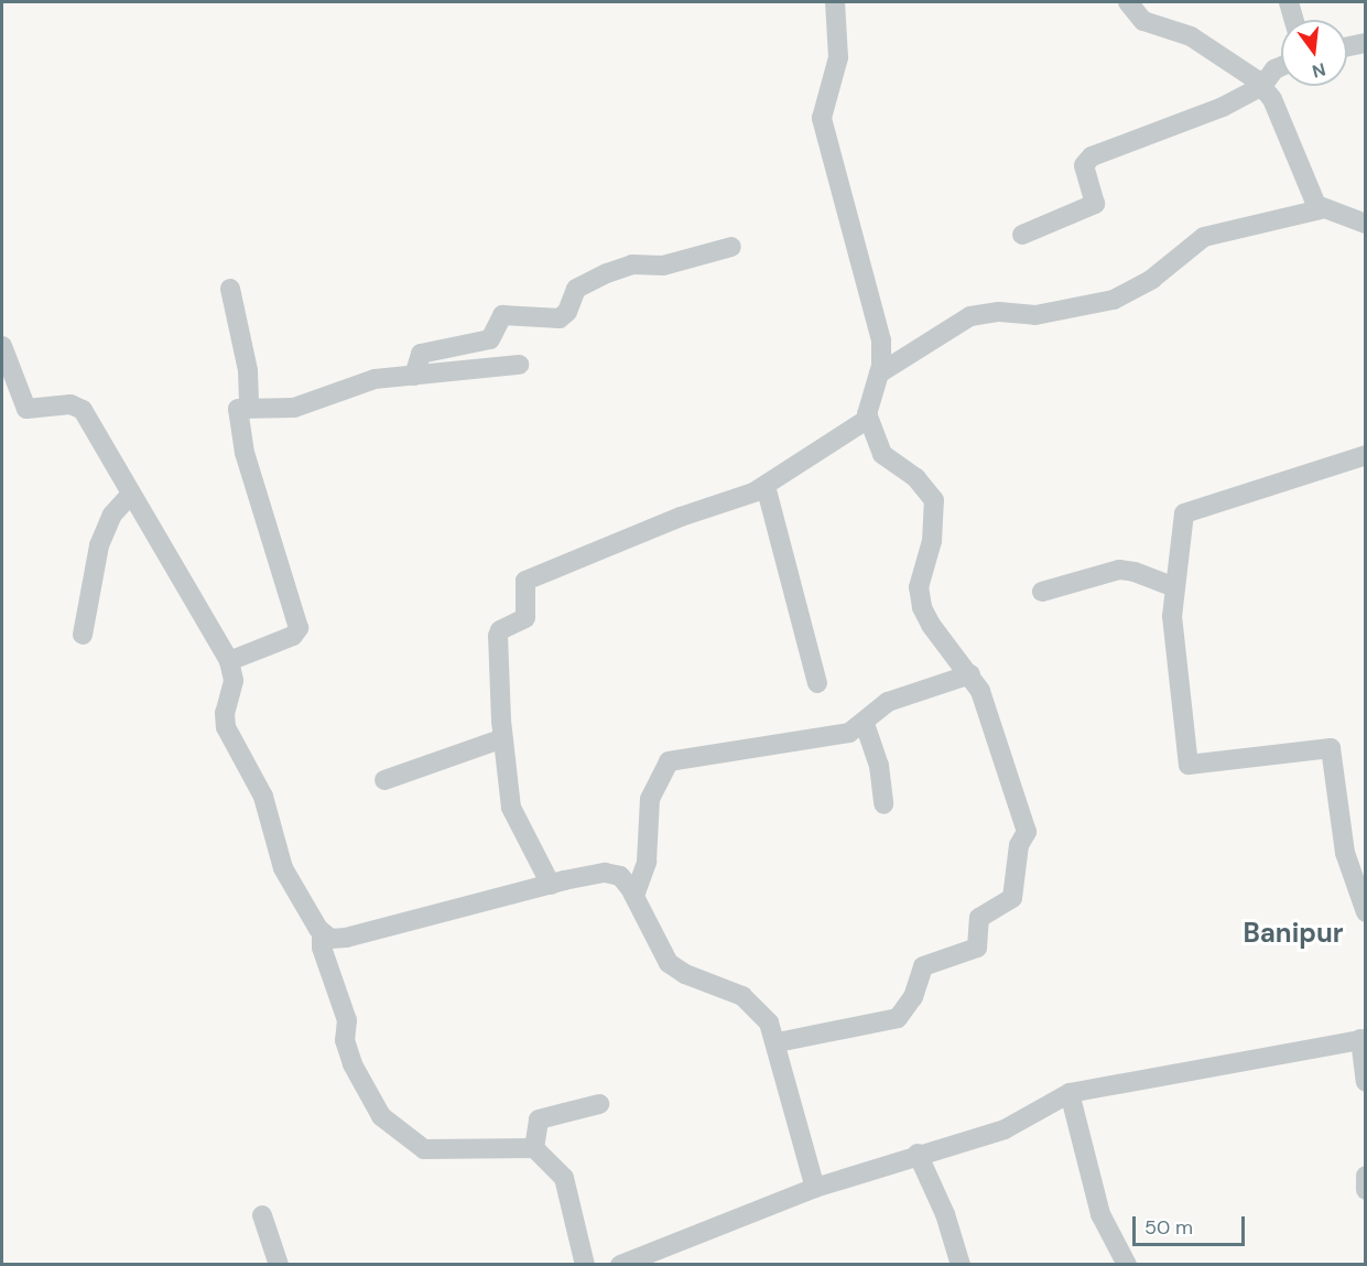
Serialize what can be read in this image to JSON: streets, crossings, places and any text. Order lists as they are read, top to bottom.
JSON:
{
  "districts": ["Banipur"],
  "scale_bar": "50 m",
  "north": "bottom"
}
